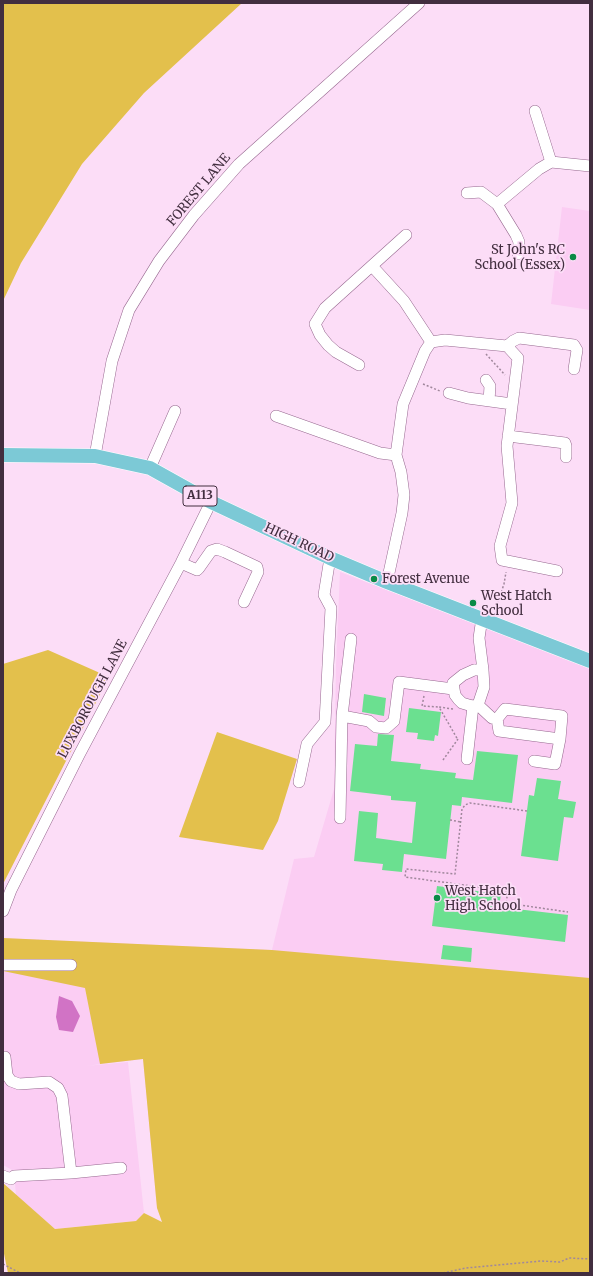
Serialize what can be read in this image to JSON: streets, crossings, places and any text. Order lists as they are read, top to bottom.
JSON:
{
  "streets": {
    "main road": ["A113", "HIGH ROAD"],
    "street": ["FOREST LANE", "LUXBOROUGH LANE"]
  },
  "crossings": [
    ["FOREST LANE", "HIGH ROAD"],
    ["HIGH ROAD", "LUXBOROUGH LANE"]
  ],
  "places": [
    "St John's RC School (Essex)",
    "Forest Avenue",
    "West Hatch School",
    "West Hatch High School"
  ]
}
